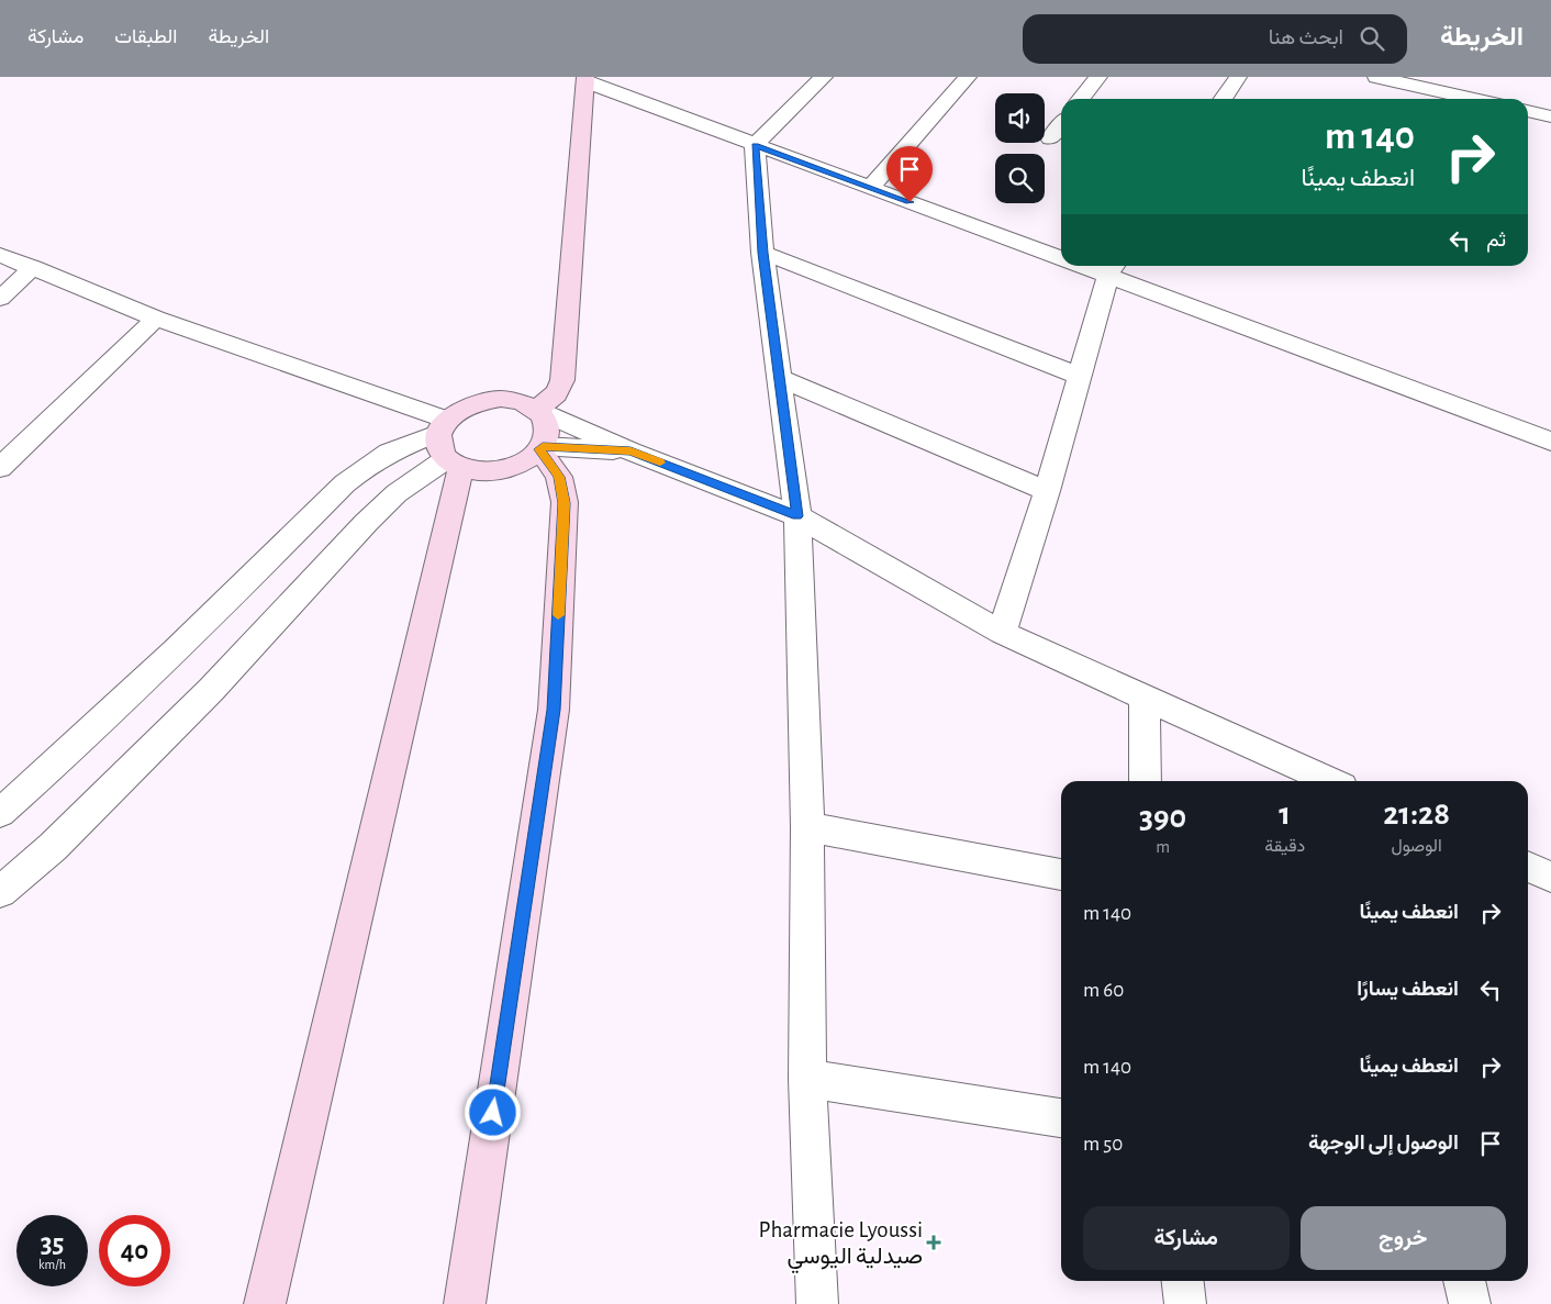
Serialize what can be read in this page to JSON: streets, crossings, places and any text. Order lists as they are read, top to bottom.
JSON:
{
  "places": {
    "health": ["Pharmacie Lyoussi صيدلية اليوسي"]
  },
  "page": {
    "header": "الخريطة",
    "search": "ابحث هنا",
    "nav": ["الخريطة", "الطبقات", "مشاركة"],
    "turn": ["140 m", "انعطف يمينًا"],
    "then": "ثم",
    "eta": [
      "21:28",
      "الوصول",
      "1",
      "دقيقة",
      "390",
      "m"
    ],
    "list": [
      {
        "name": "انعطف يمينًا",
        "value": "140 m"
      },
      {
        "name": "انعطف يسارًا",
        "value": "60 m"
      },
      {
        "name": "انعطف يمينًا",
        "value": "140 m"
      },
      {
        "name": "الوصول إلى الوجهة",
        "value": "50 m"
      }
    ],
    "buttons": ["خروج", "مشاركة"],
    "speed": "35 km/h",
    "limit": "40"
  }
}
